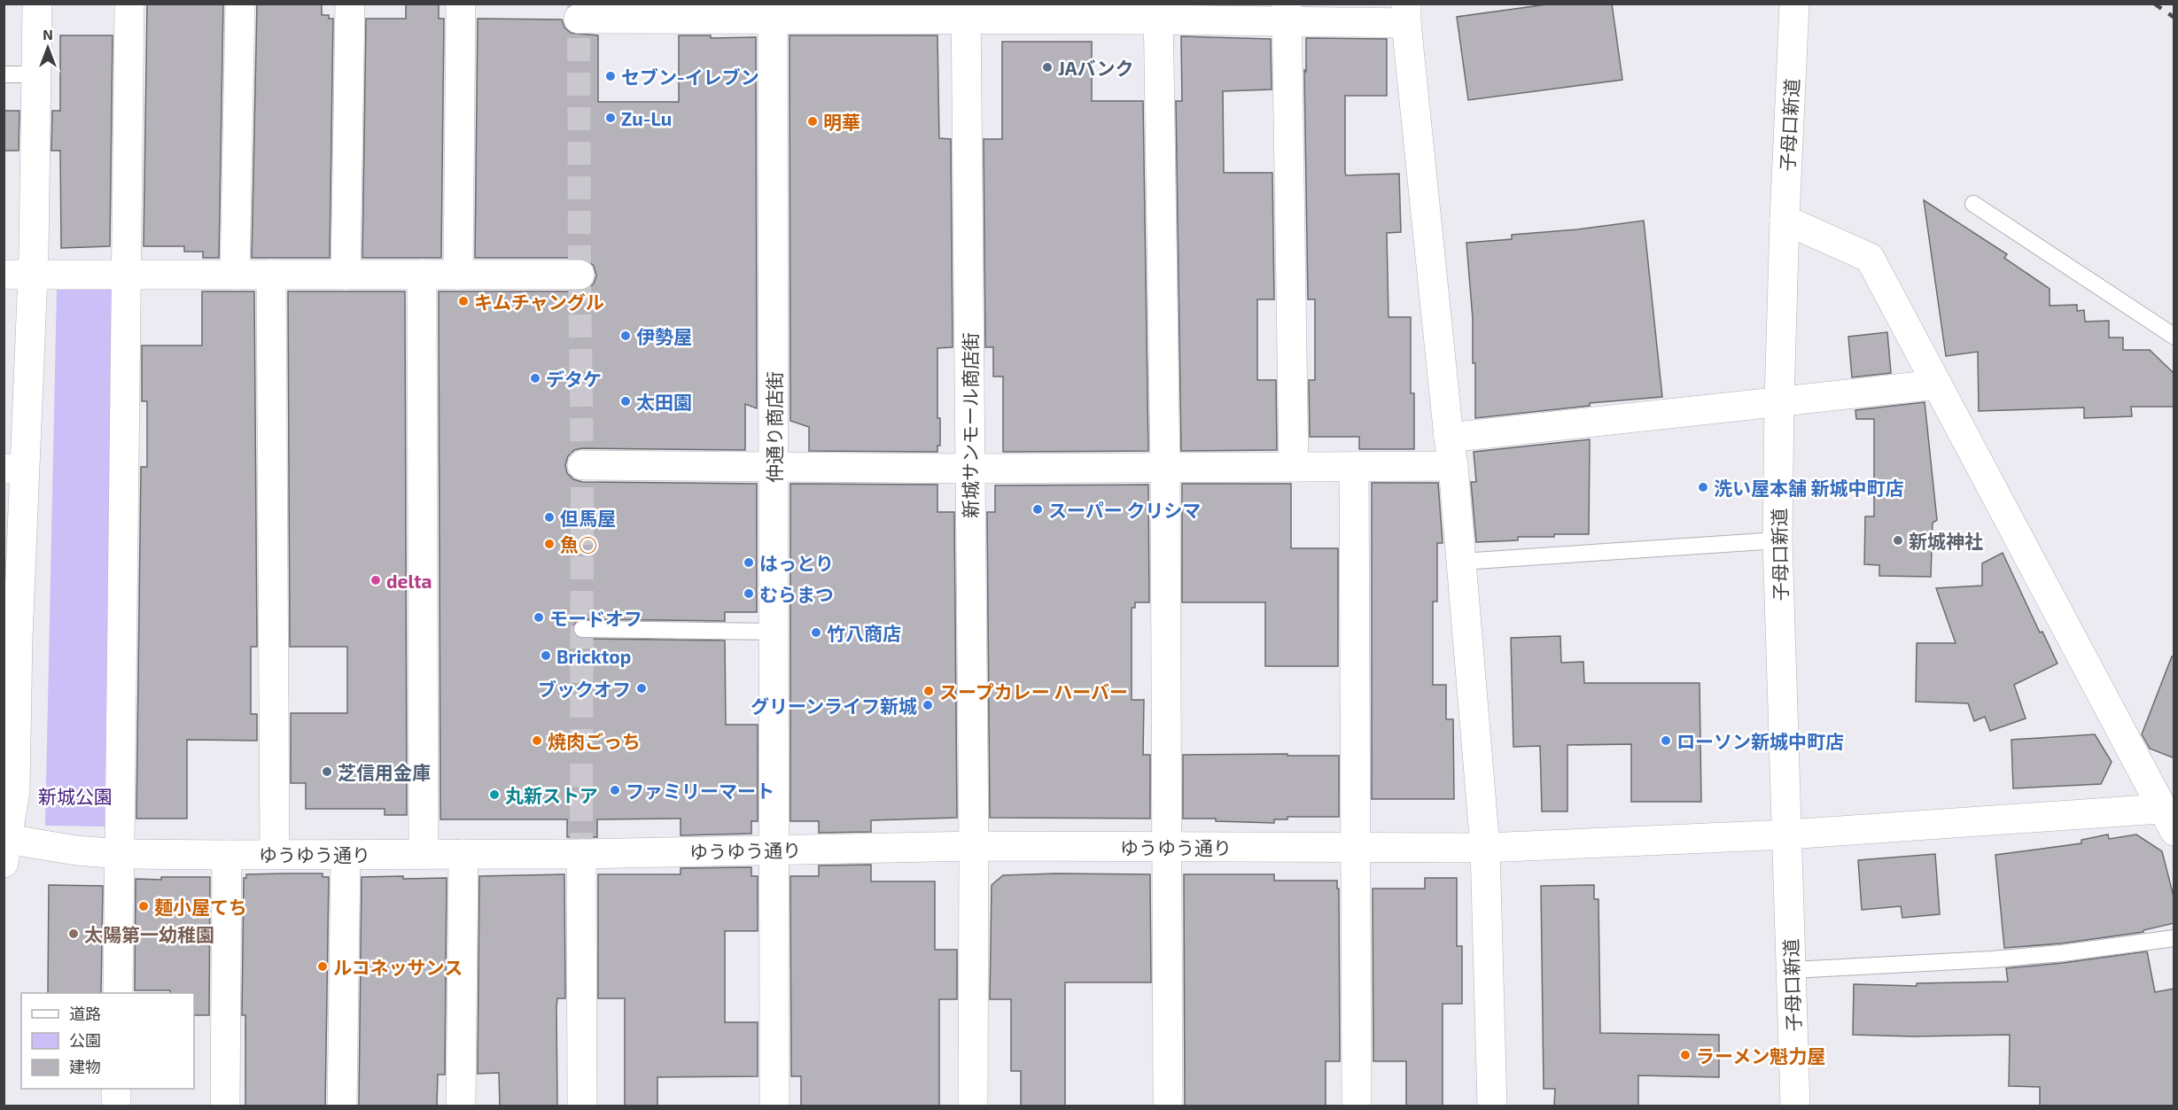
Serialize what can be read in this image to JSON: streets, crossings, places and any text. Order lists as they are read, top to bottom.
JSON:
{
  "streets": {
    "street": [
      "子母口新道",
      "新城サンモール商店街",
      "仲通り商店街",
      "ゆうゆう通り"
    ]
  },
  "crossings": [
    ["子母口新道", "ゆうゆう通り"],
    ["新城サンモール商店街", "ゆうゆう通り"],
    ["仲通り商店街", "ゆうゆう通り"]
  ],
  "parks": ["新城公園"],
  "places": [
    "JAバンク",
    "セブン-イレブン",
    "Zu-Lu",
    "明華",
    "キムチャングル",
    "伊勢屋",
    "デタケ",
    "太田園",
    "洗い屋本舗 新城中町店",
    "スーパー クリシマ",
    "但馬屋",
    "新城神社",
    "魚○",
    "はっとり",
    "delta",
    "むらまつ",
    "モードオフ",
    "竹八商店",
    "Bricktop",
    "ブックオフ",
    "スープカレー ハーバー",
    "グリーンライフ新城",
    "焼肉ごっち",
    "ローソン新城中町店",
    "芝信用金庫",
    "ファミリーマート",
    "丸新ストア",
    "麺小屋てち",
    "太陽第一幼稚園",
    "ルコネッサンス",
    "ラーメン魁力屋"
  ],
  "legend": ["道路", "公園", "建物"],
  "north": "top"
}
